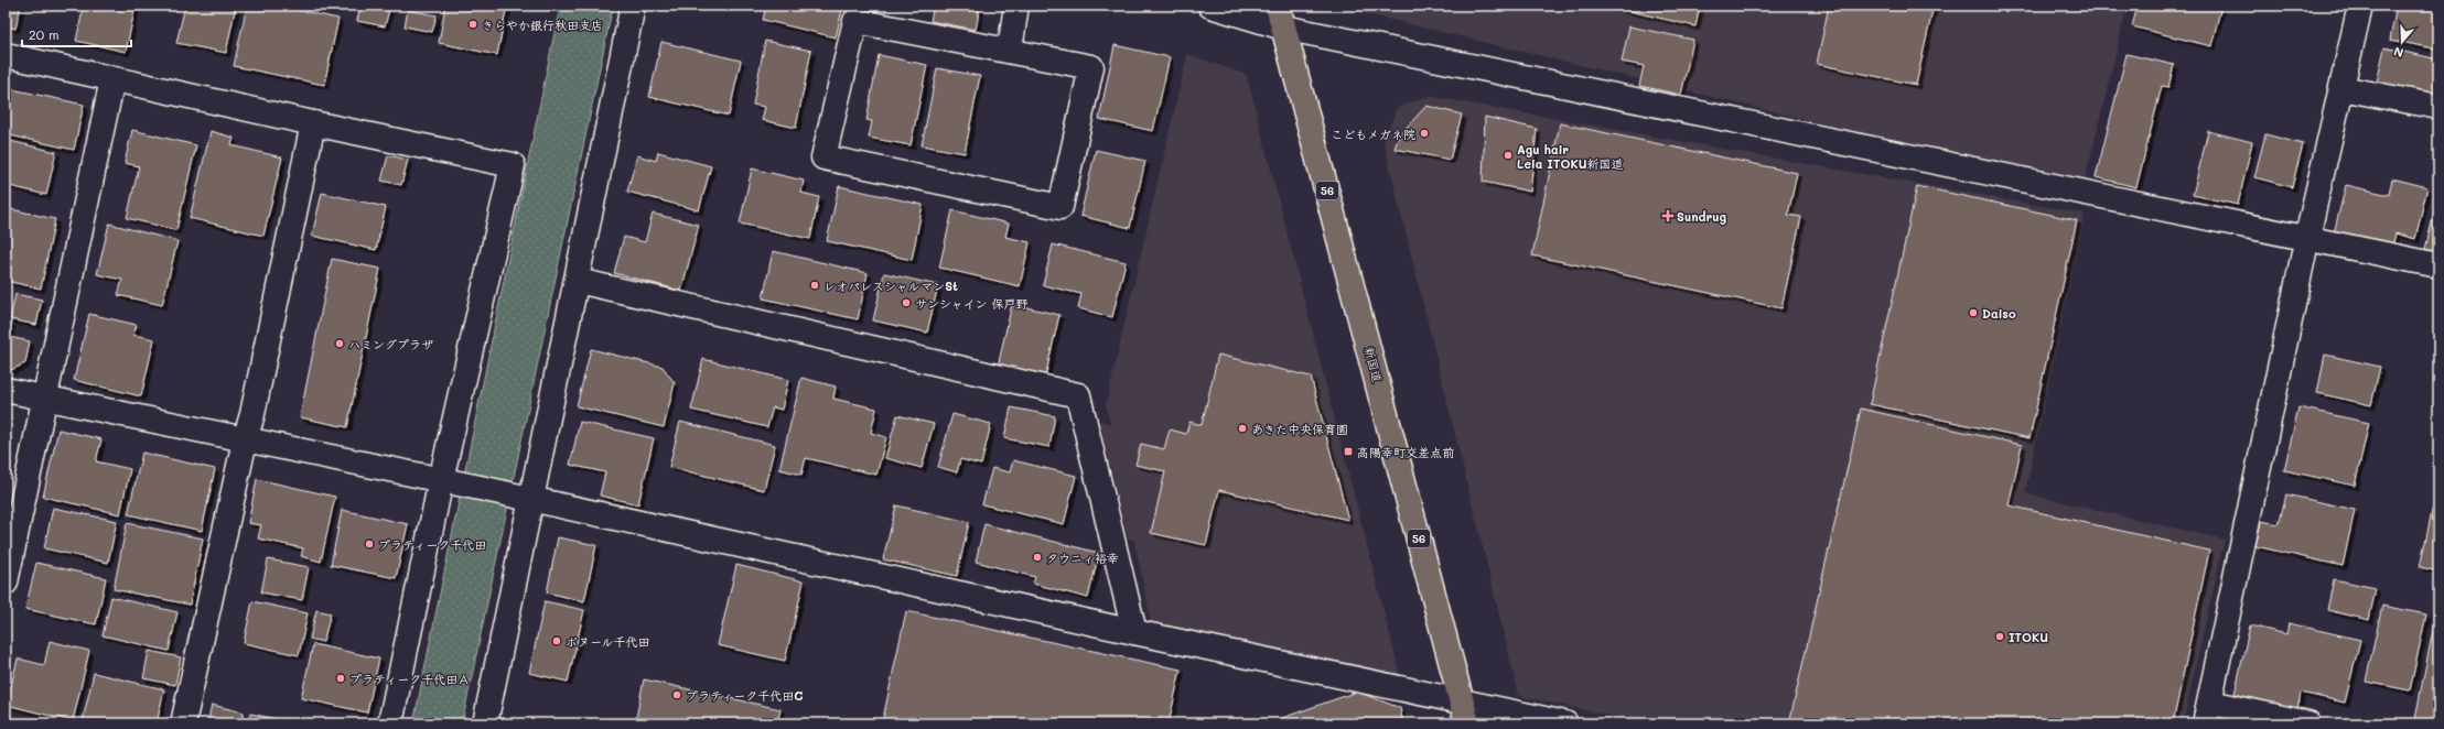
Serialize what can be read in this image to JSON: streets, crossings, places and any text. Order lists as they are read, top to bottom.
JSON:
{
  "streets": {
    "main road": ["56", "新国道"]
  },
  "places": {
    "other": [
      "きらやか銀行秋田支店",
      "こどもメガネ院",
      "Agu hair Leia ITOKU新国道",
      "レオパレスシャルマンSt",
      "サンシャイン 保戸野",
      "Daiso",
      "ハミングプラザ",
      "あきた中央保育園",
      "プラティーク千代田",
      "タウニィ裕幸",
      "ITOKU",
      "ボヌール千代田",
      "プラティーク千代田Ａ",
      "プラティーク千代田C"
    ],
    "health": ["Sundrug"],
    "transit": ["高陽幸町交差点前"]
  },
  "scale_bar": "20 m",
  "north": "bottom"
}
